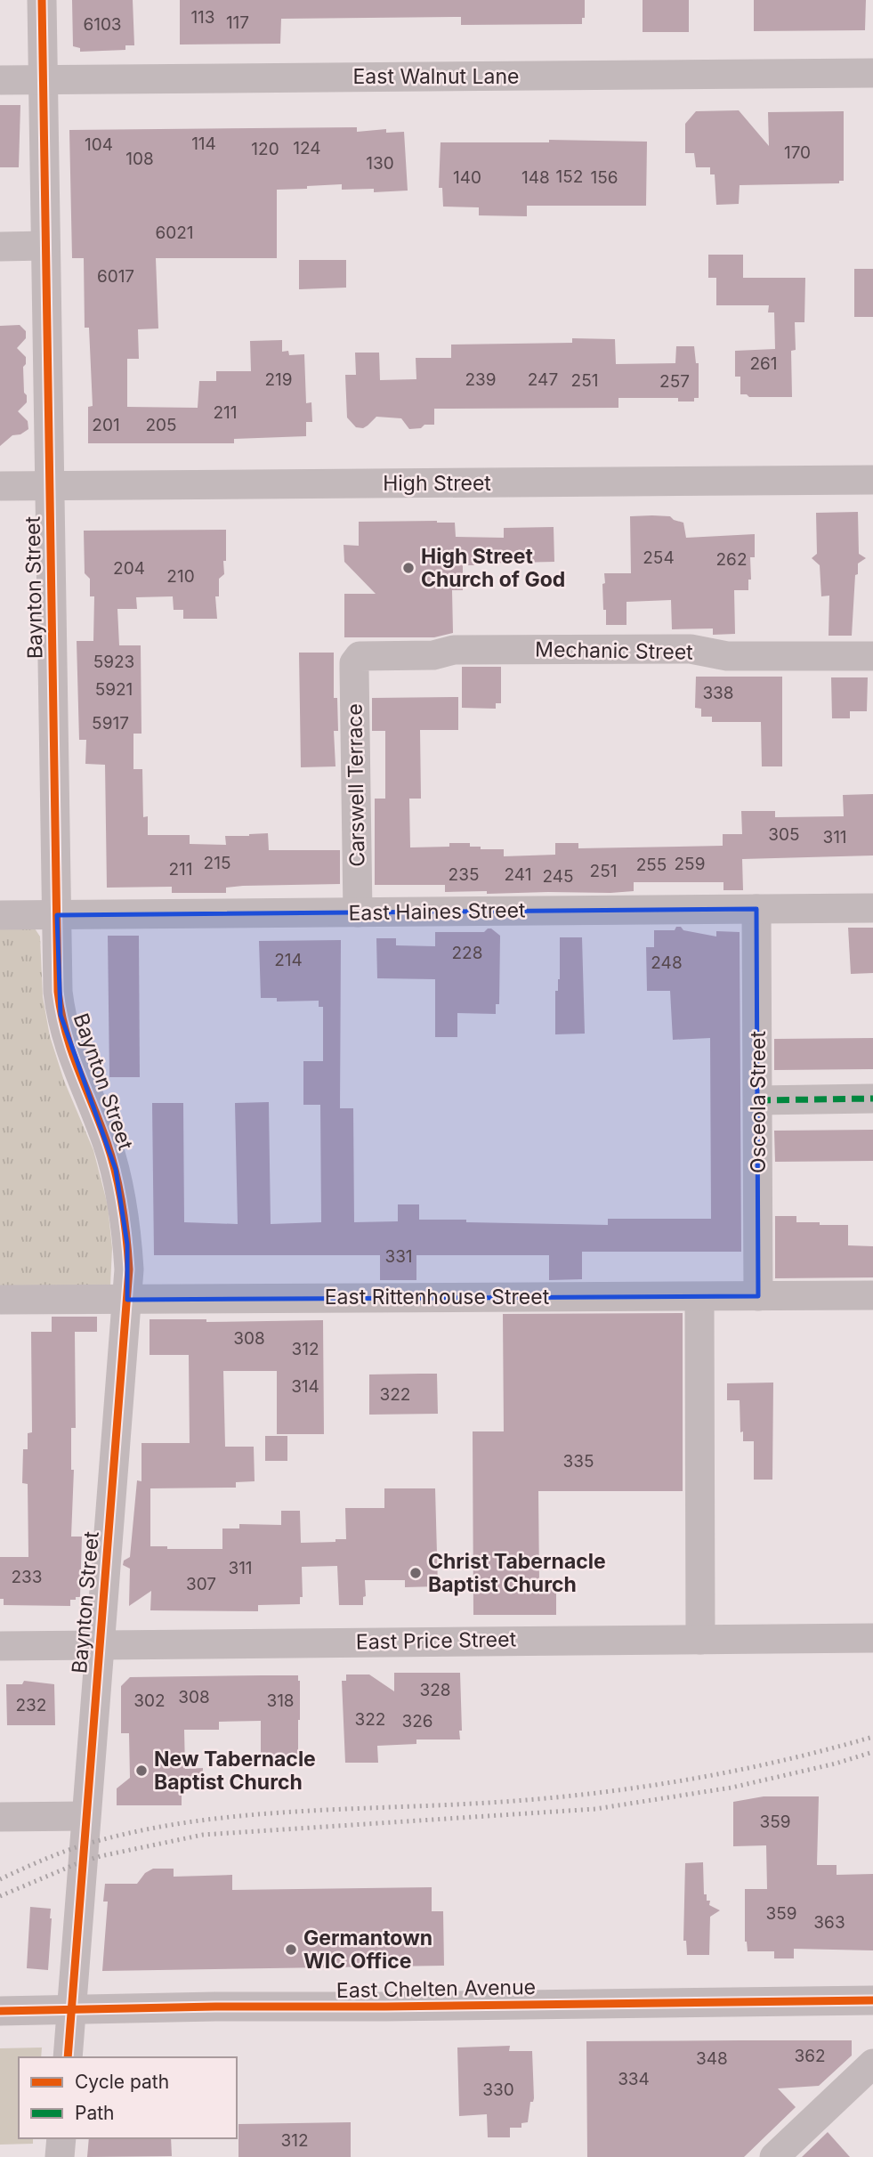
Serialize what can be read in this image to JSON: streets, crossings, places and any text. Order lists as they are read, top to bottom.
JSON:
{
  "streets": {
    "street": [
      "East Walnut Lane",
      "High Street",
      "Baynton Street",
      "Mechanic Street",
      "Carswell Terrace",
      "East Haines Street",
      "Osceola Street",
      "East Rittenhouse Street",
      "East Price Street",
      "East Chelten Avenue"
    ]
  },
  "crossings": [
    ["East Walnut Lane", "Baynton Street"],
    ["High Street", "Baynton Street"],
    ["Baynton Street", "East Haines Street"],
    ["Baynton Street", "East Rittenhouse Street"],
    ["Baynton Street", "East Price Street"],
    ["Baynton Street", "East Chelten Avenue"],
    ["Mechanic Street", "Carswell Terrace"],
    ["Carswell Terrace", "East Haines Street"],
    ["East Haines Street", "Osceola Street"],
    ["Osceola Street", "East Rittenhouse Street"]
  ],
  "places": [
    "High Street Church of God",
    "Christ Tabernacle Baptist Church",
    "New Tabernacle Baptist Church",
    "Germantown WIC Office"
  ],
  "house_numbers": [
    "113",
    "117",
    "6103",
    "114",
    "104",
    "124",
    "120",
    "170",
    "108",
    "130",
    "152",
    "140",
    "148",
    "156",
    "6021",
    "6017",
    "261",
    "219",
    "239",
    "247",
    "251",
    "257",
    "211",
    "201",
    "205",
    "254",
    "262",
    "204",
    "210",
    "5923",
    "5921",
    "338",
    "5917",
    "305",
    "311",
    "215",
    "259",
    "255",
    "211",
    "251",
    "235",
    "241",
    "245",
    "228",
    "214",
    "248",
    "331",
    "308",
    "312",
    "314",
    "322",
    "335",
    "311",
    "233",
    "307",
    "328",
    "308",
    "302",
    "318",
    "232",
    "322",
    "326",
    "359",
    "359",
    "363",
    "362",
    "348",
    "334",
    "330",
    "312"
  ],
  "legend": ["Cycle path", "Path"]
}
